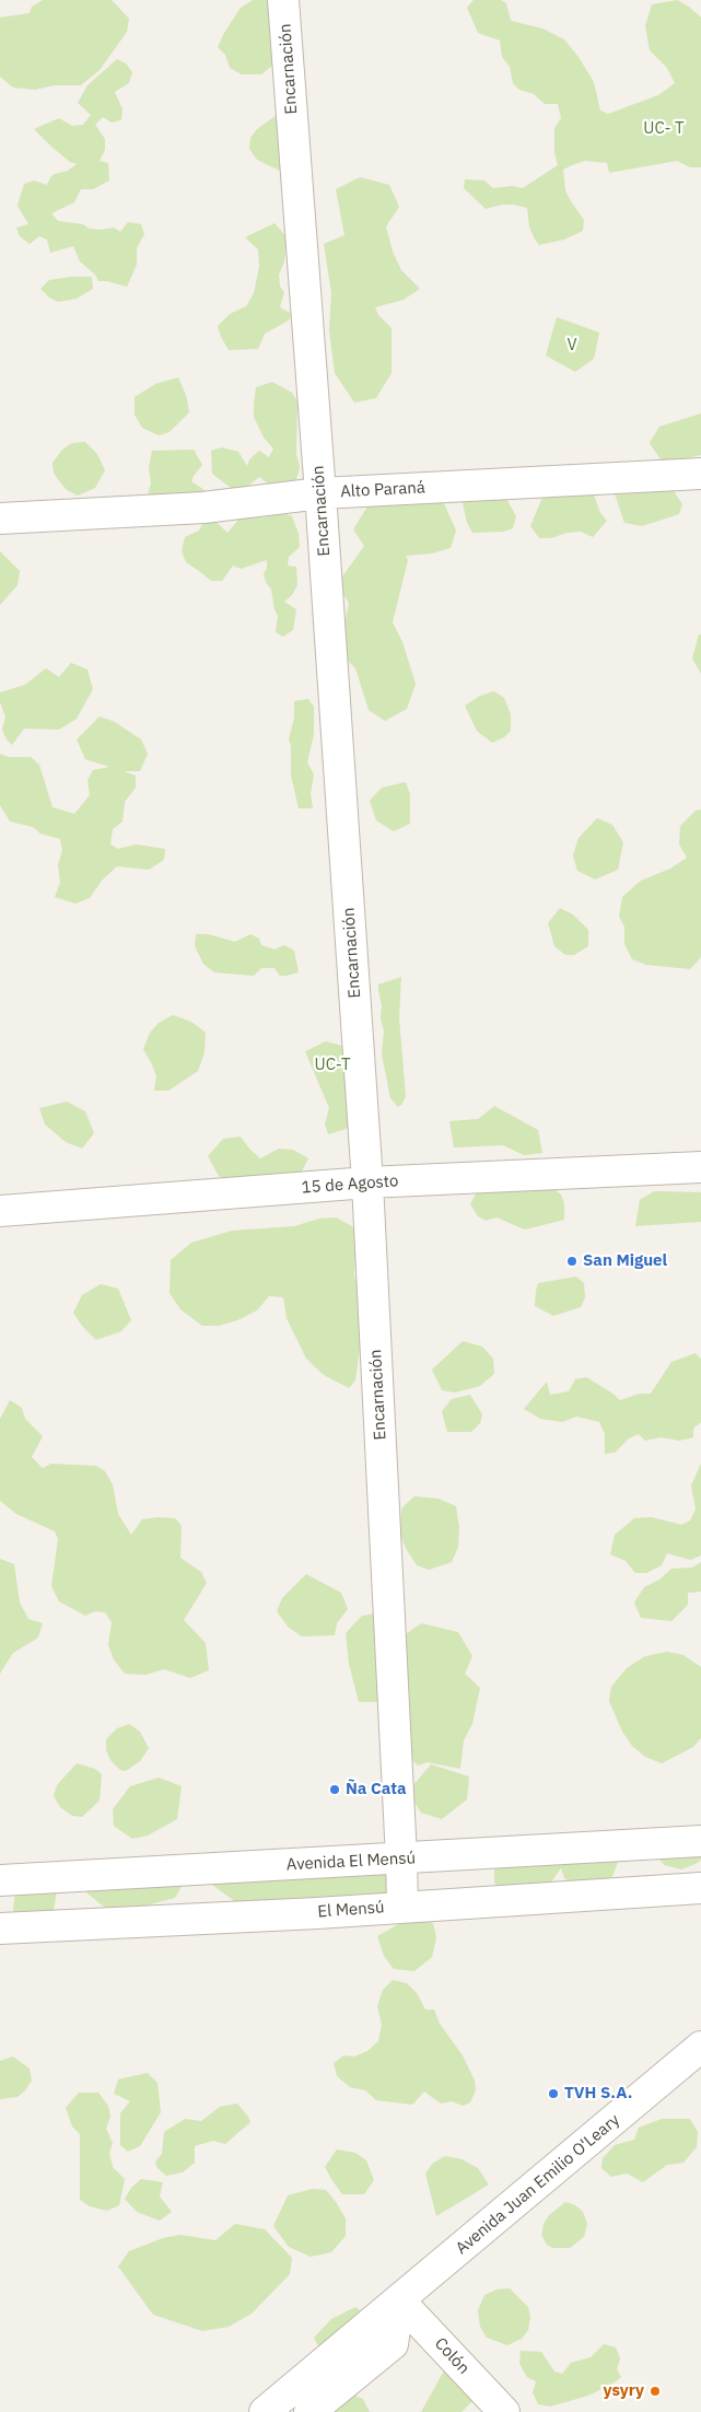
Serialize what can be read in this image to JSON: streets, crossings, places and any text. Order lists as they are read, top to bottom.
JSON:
{
  "streets": {
    "street": [
      "Encarnación",
      "Alto Paraná",
      "15 de Agosto",
      "Avenida El Mensú",
      "El Mensú",
      "Avenida Juan Emilio O'Leary",
      "Colón"
    ]
  },
  "crossings": [
    ["Encarnación", "Alto Paraná"],
    ["Encarnación", "15 de Agosto"],
    ["Encarnación", "Avenida El Mensú"],
    ["Encarnación", "El Mensú"],
    ["Avenida Juan Emilio O'Leary", "Colón"]
  ],
  "parks": ["UC- T", "V", "UC-T"],
  "places": [
    "San Miguel",
    "Ña Cata",
    "TVH S.A.",
    "ysyry"
  ]
}
